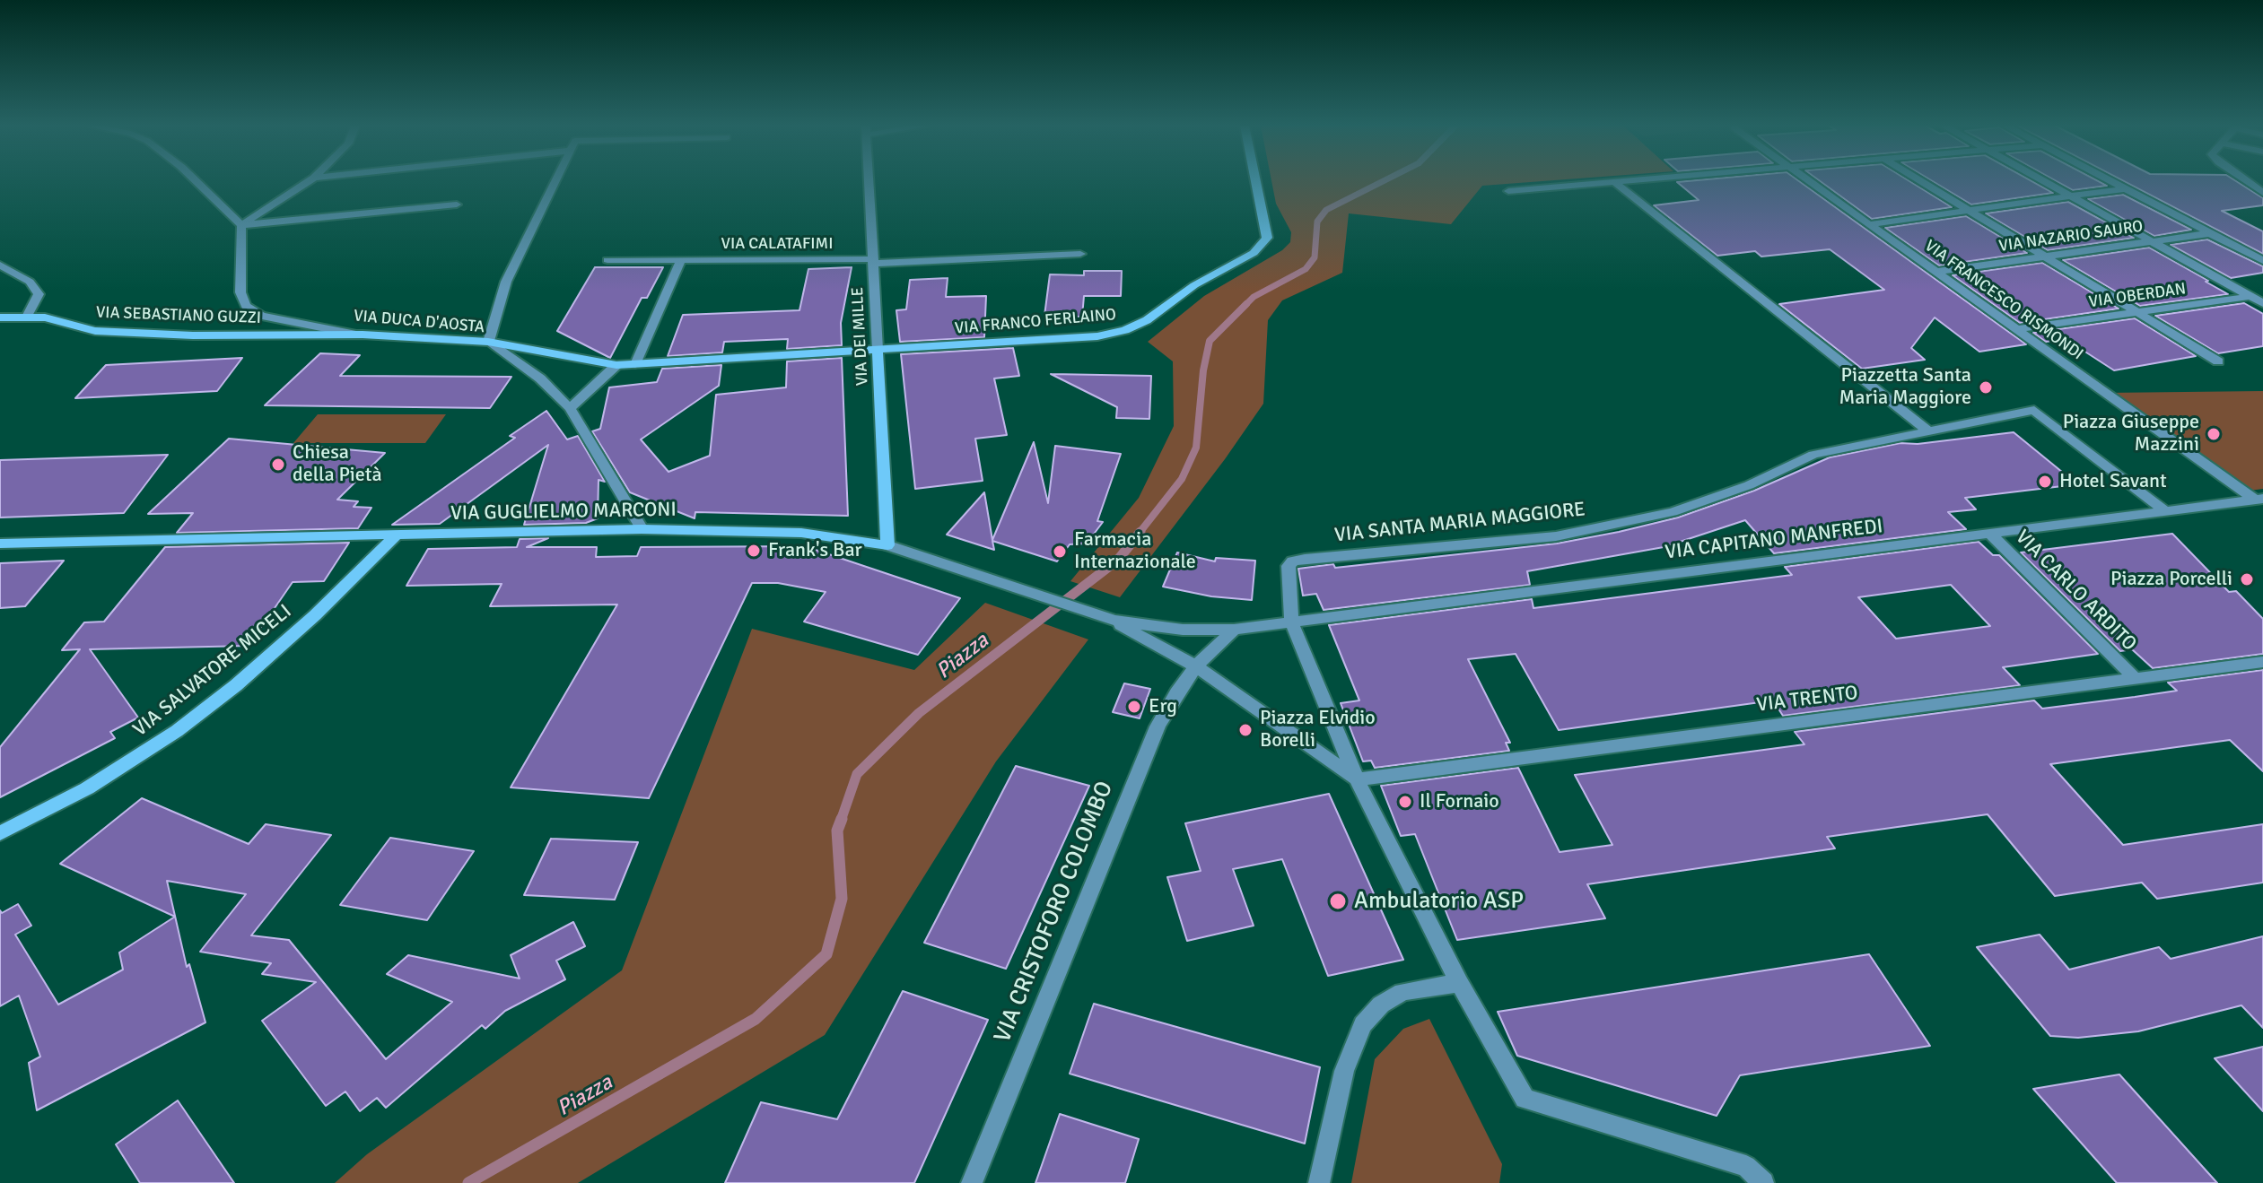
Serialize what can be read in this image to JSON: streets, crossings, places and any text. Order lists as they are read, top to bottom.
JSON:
{
  "streets": {
    "main road": [
      "VIA SEBASTIANO GUZZI",
      "VIA DUCA D'AOSTA",
      "VIA FRANCO FERLAINO",
      "VIA DEI MILLE",
      "VIA GUGLIELMO MARCONI",
      "VIA SALVATORE MICELI"
    ],
    "street": [
      "VIA NAZARIO SAURO",
      "VIA CALATAFIMI",
      "VIA OBERDAN",
      "VIA FRANCESCO RISMONDI",
      "VIA SANTA MARIA MAGGIORE",
      "VIA CAPITANO MANFREDI",
      "VIA CARLO ARDITO",
      "VIA TRENTO",
      "VIA CRISTOFORO COLOMBO"
    ]
  },
  "crossings": [
    ["VIA NAZARIO SAURO", "VIA FRANCESCO RISMONDI"],
    ["VIA CALATAFIMI", "VIA DEI MILLE"],
    ["VIA OBERDAN", "VIA FRANCESCO RISMONDI"],
    ["VIA FRANCESCO RISMONDI", "VIA CAPITANO MANFREDI"],
    ["VIA SEBASTIANO GUZZI", "VIA DUCA D'AOSTA"],
    ["VIA DUCA D'AOSTA", "VIA GUGLIELMO MARCONI"],
    ["VIA FRANCO FERLAINO", "VIA DEI MILLE"],
    ["VIA DEI MILLE", "VIA GUGLIELMO MARCONI"],
    ["VIA GUGLIELMO MARCONI", "VIA SALVATORE MICELI"],
    ["VIA SANTA MARIA MAGGIORE", "VIA CAPITANO MANFREDI"],
    ["VIA CAPITANO MANFREDI", "VIA CARLO ARDITO"],
    ["VIA CARLO ARDITO", "VIA TRENTO"]
  ],
  "water": ["Piazza"],
  "places": [
    "Piazzetta Santa Maria Maggiore",
    "Piazza Giuseppe Mazzini",
    "Chiesa della Pietà",
    "Hotel Savant",
    "Frank's Bar",
    "Farmacia Internazionale",
    "Piazza Porcelli",
    "Erg",
    "Piazza Elvidio Borelli",
    "Il Fornaio",
    "Ambulatorio ASP"
  ]
}
